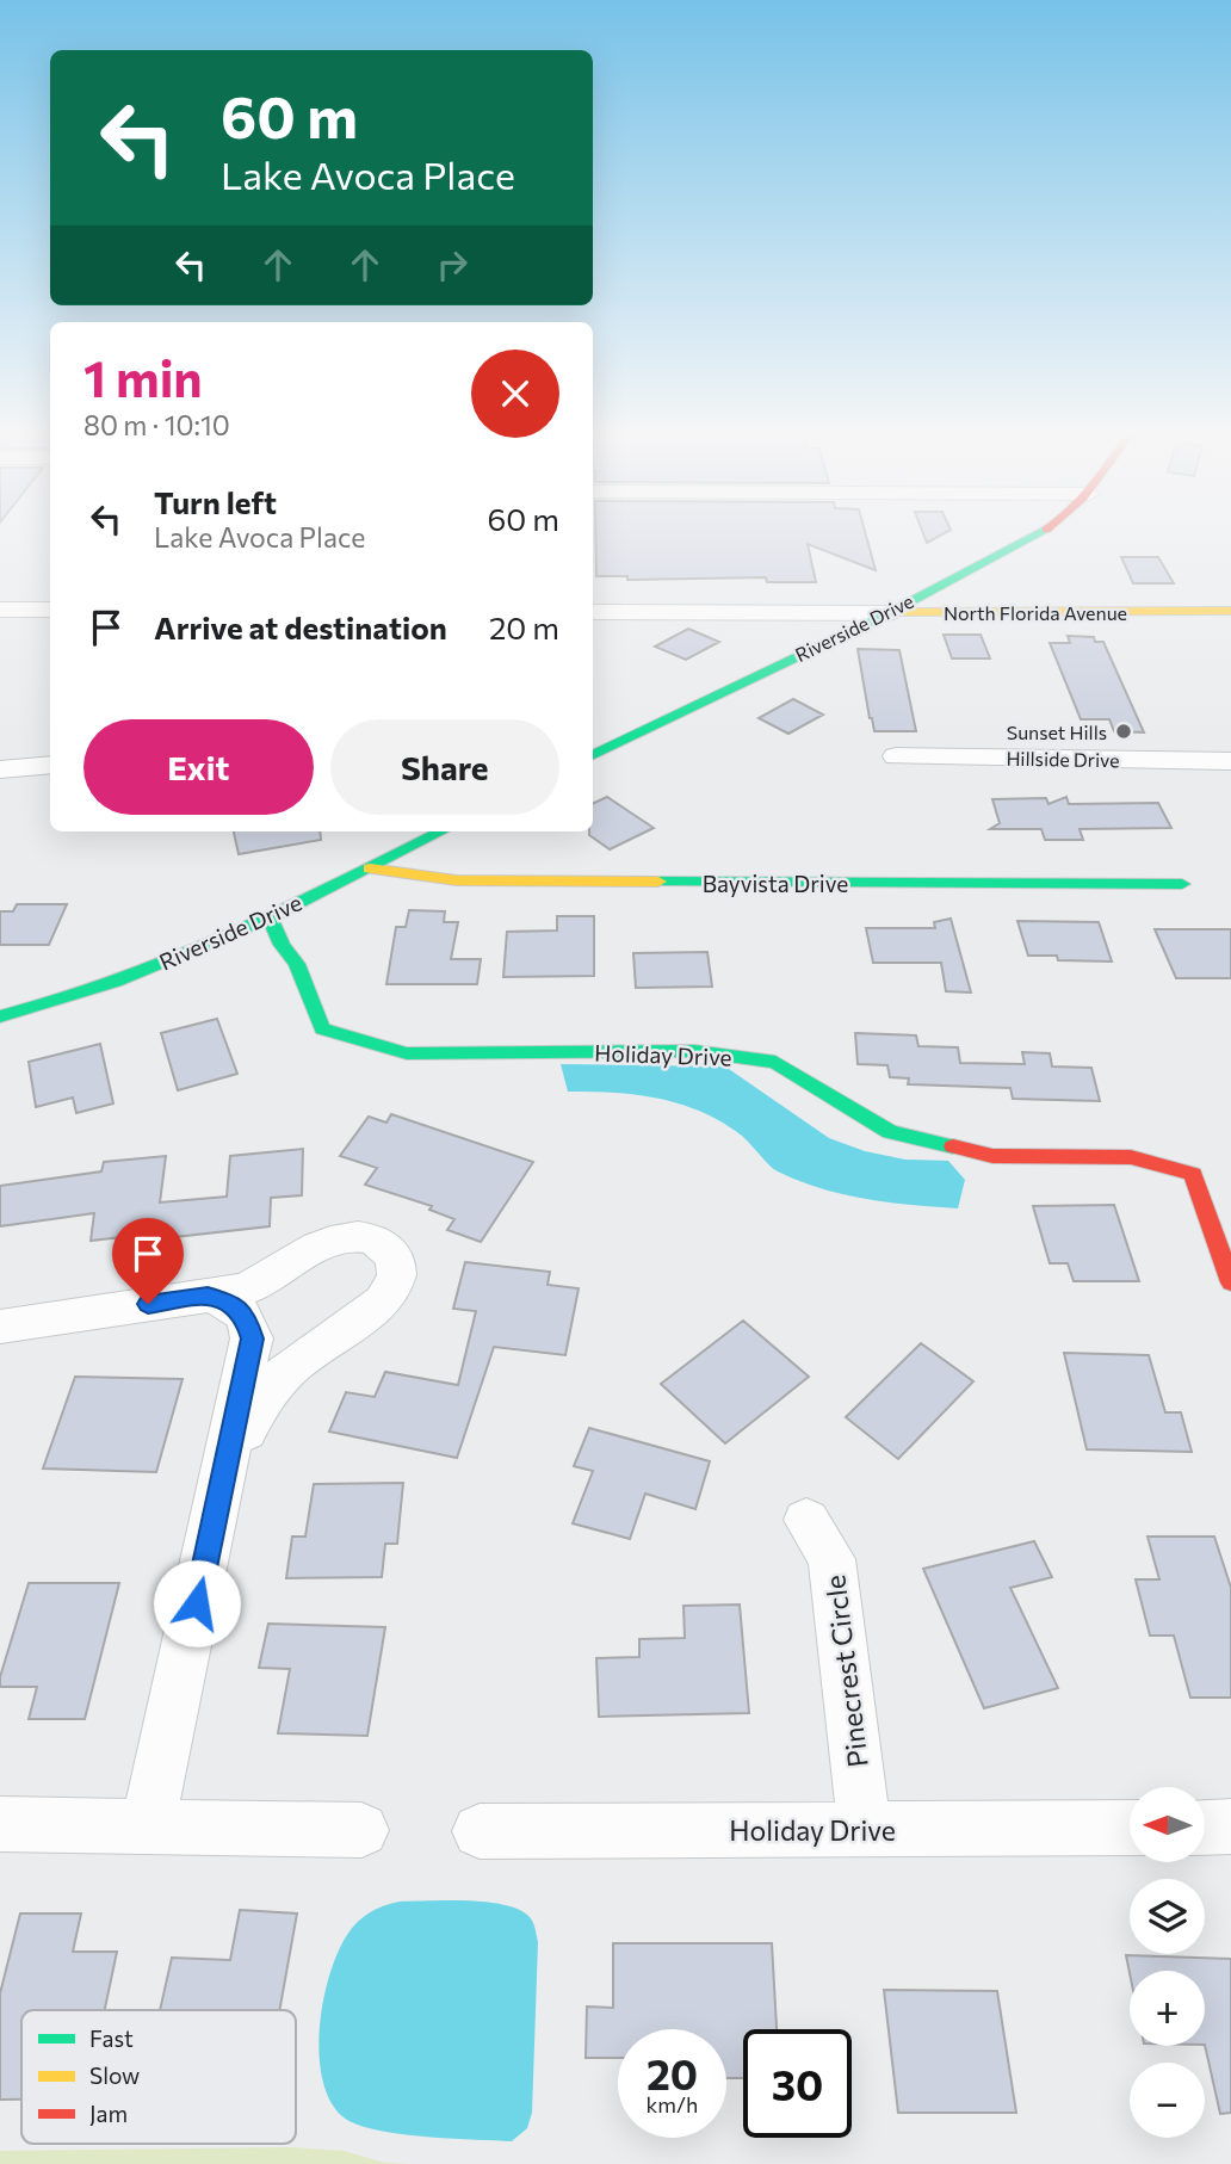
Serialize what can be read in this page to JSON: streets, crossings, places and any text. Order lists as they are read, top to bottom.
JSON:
{
  "streets": {
    "street": [
      "North Florida Avenue",
      "Riverside Drive",
      "Hillside Drive",
      "Bayvista Drive",
      "Holiday Drive",
      "Pinecrest Circle"
    ]
  },
  "crossings": [
    ["North Florida Avenue", "Riverside Drive"],
    ["Riverside Drive", "Bayvista Drive"],
    ["Riverside Drive", "Holiday Drive"],
    ["Holiday Drive", "Pinecrest Circle"]
  ],
  "places": ["Sunset Hills"],
  "legend": ["Fast", "Slow", "Jam"],
  "north": "left",
  "page": {
    "turn": ["60 m", "Lake Avoca Place"],
    "heading": ["1 min", "80 m · 10:10"],
    "list": [
      {
        "name": "Turn left",
        "note": "Lake Avoca Place",
        "value": "60 m"
      },
      {
        "name": "Arrive at destination",
        "value": "20 m"
      }
    ],
    "buttons": ["Exit", "Share"],
    "map_buttons": ["+", "−"],
    "speed": "20 km/h",
    "limit": "30"
  }
}
